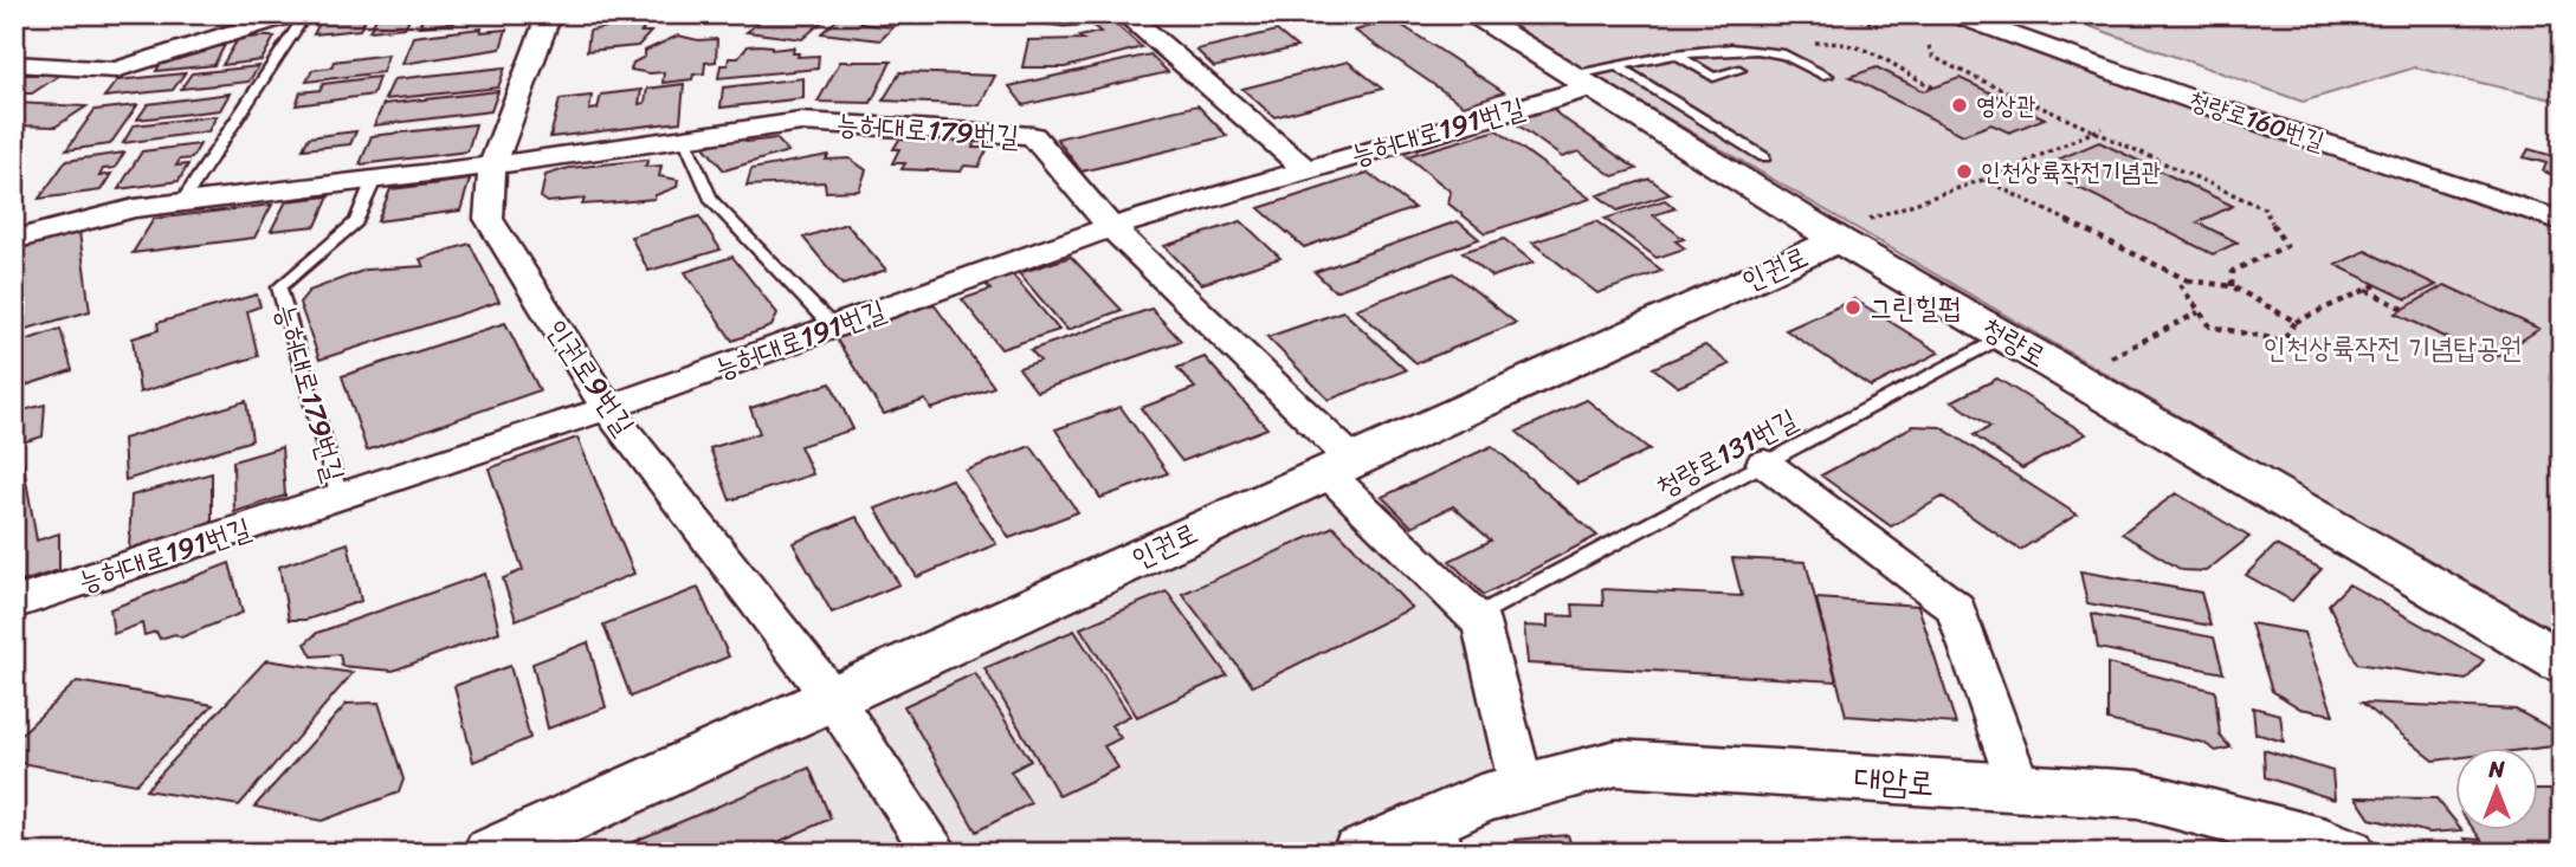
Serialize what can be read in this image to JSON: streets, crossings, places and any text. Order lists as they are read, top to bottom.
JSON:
{
  "streets": {
    "street": [
      "청량로160번길",
      "능허대로179번길",
      "능허대로191번길",
      "인권로",
      "청량로",
      "인권로9번길",
      "대암로"
    ],
    "lane": ["청량로131번길"]
  },
  "crossings": [
    ["능허대로179번길", "능허대로191번길"],
    ["능허대로179번길", "인권로"],
    ["능허대로179번길", "인권로9번길"],
    ["능허대로179번길", "청량로131번길"],
    ["능허대로191번길", "청량로"],
    ["능허대로191번길", "인권로9번길"],
    ["인권로", "청량로"],
    ["인권로", "인권로9번길"],
    ["청량로", "청량로131번길"]
  ],
  "parks": ["인천상륙작전 기념탑공원"],
  "places": ["영상관", "인천상륙작전기념관", "그린힐펍"],
  "north": "top"
}
